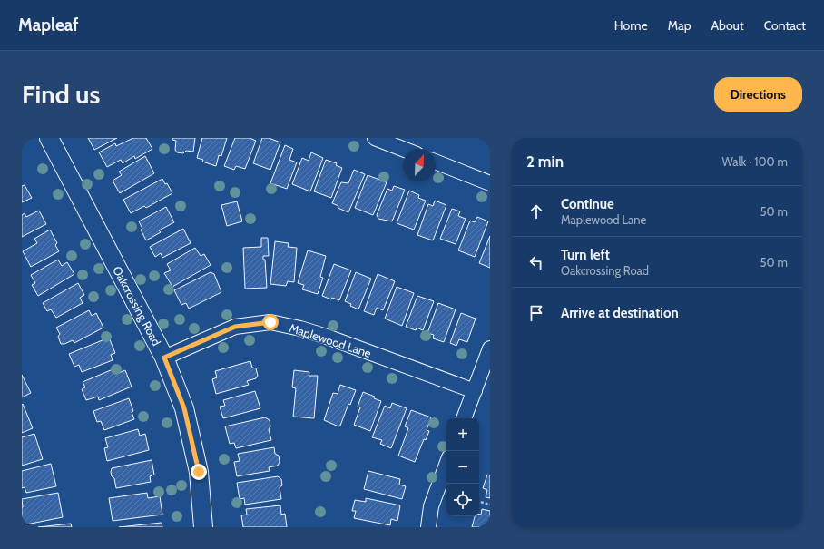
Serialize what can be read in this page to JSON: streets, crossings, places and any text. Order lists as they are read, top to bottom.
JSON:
{
  "streets": {
    "street": ["Oakcrossing Road", "Maplewood Lane"]
  },
  "crossings": [
    ["Oakcrossing Road", "Maplewood Lane"]
  ],
  "north": "top right",
  "page": {
    "header": "Mapleaf",
    "nav": [
      "Home",
      "Map",
      "About",
      "Contact"
    ],
    "buttons": "Directions",
    "title": "Find us",
    "heading": ["2 min", "Walk · 100 m"],
    "list": [
      ["Continue", "Maplewood Lane", "50 m"],
      ["Turn left", "Oakcrossing Road", "50 m"],
      "Arrive at destination"
    ],
    "map_buttons": ["+", "−"]
  }
}
